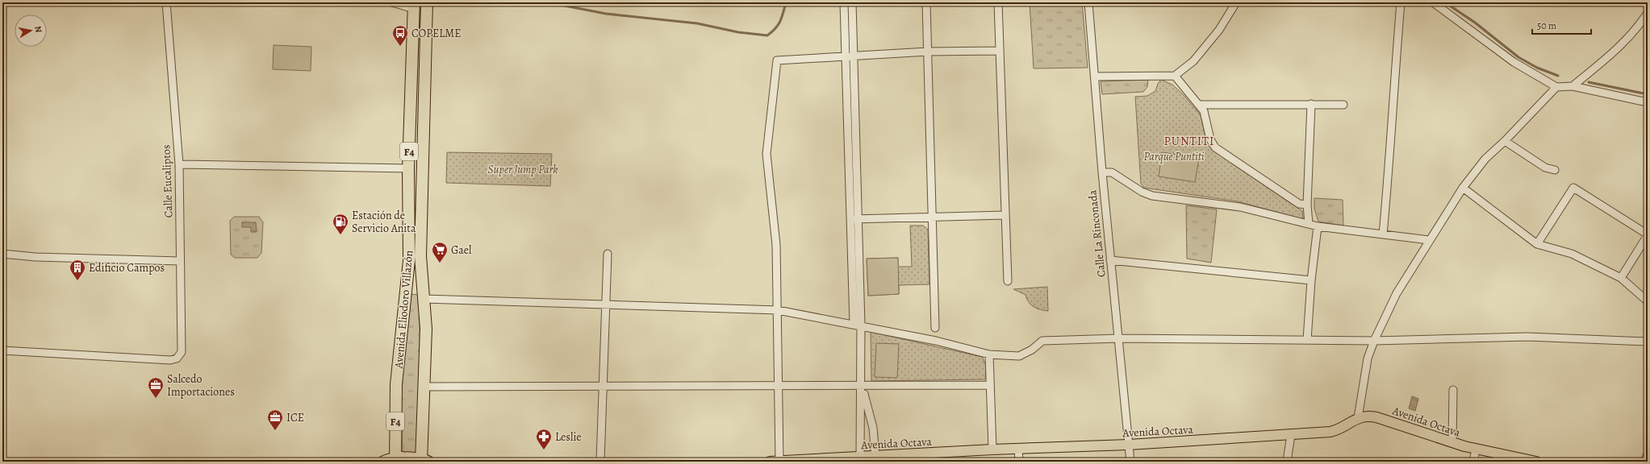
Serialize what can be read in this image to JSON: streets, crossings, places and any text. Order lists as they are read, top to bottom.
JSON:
{
  "streets": {
    "highway": ["F4", "Avenida Eliodoro Villazón"],
    "main road": ["Avenida Octava"],
    "street": ["Calle Eucaliptos", "Calle La Rinconada"]
  },
  "crossings": [
    ["Calle La Rinconada", "Avenida Octava"]
  ],
  "districts": ["PUNTITI"],
  "parks": ["Parque Puntiti", "Super Jump Park"],
  "places": {
    "bus stop": ["COPELME"],
    "fuel station": ["Estación de Servicio Anita"],
    "supermarket": ["Gael"],
    "building": ["Edificio Campos"],
    "office": ["Salcedo Importaciones", "ICE"],
    "pharmacy": ["Leslie"]
  },
  "scale_bar": "50 m",
  "north": "right"
}
